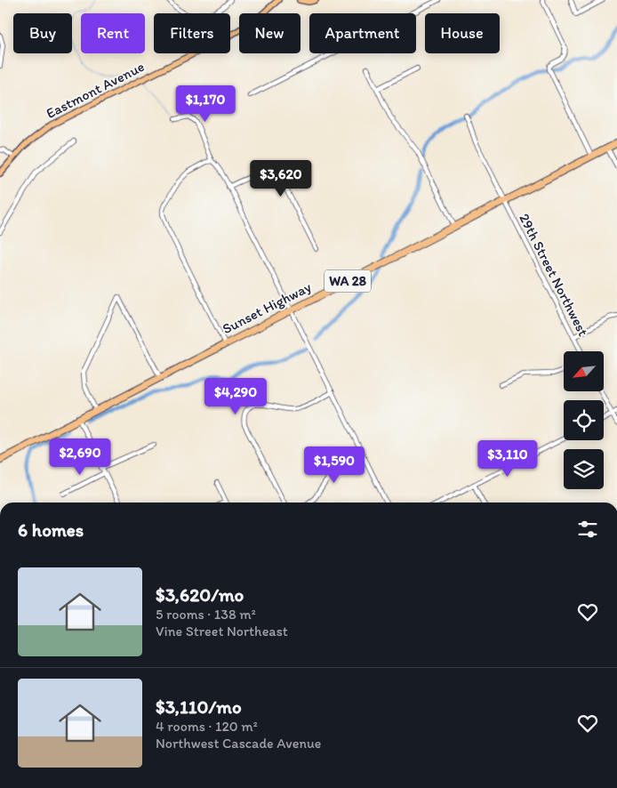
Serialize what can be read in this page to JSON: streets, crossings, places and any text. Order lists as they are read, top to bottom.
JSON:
{
  "streets": {
    "highway": ["WA 28", "Sunset Highway"],
    "main road": ["Eastmont Avenue"],
    "street": ["29th Street Northwest"]
  },
  "crossings": [
    ["29th Street Northwest", "Sunset Highway"]
  ],
  "north": "bottom left",
  "page": {
    "chip": [
      "Buy",
      "Rent",
      "Filters",
      "New",
      "Apartment",
      "House"
    ],
    "price": [
      "$1,170",
      "$3,620",
      "$4,290",
      "$2,690",
      "$3,110",
      "$1,590"
    ],
    "heading": "6 homes",
    "list": [
      {
        "name": "$3,620/mo",
        "note": "5 rooms · 138 m² · Vine Street Northeast"
      },
      {
        "name": "$3,110/mo",
        "note": "4 rooms · 120 m² · Northwest Cascade Avenue"
      }
    ]
  }
}
